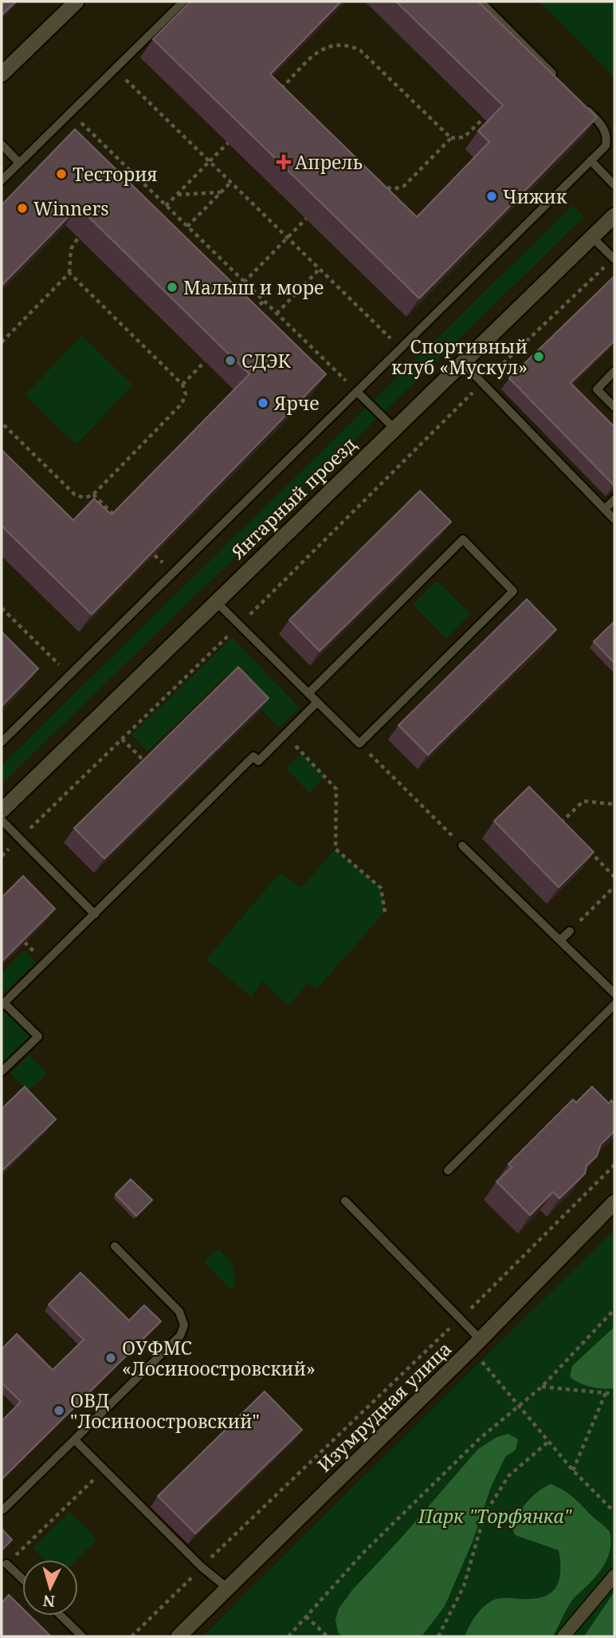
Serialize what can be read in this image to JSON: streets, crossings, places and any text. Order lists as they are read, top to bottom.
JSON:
{
  "streets": {
    "street": ["Янтарный проезд", "Изумрудная улица"]
  },
  "parks": ["Парк \"Торфянка\""],
  "places": {
    "health": ["Апрель"],
    "other": [
      "Тестория",
      "Чижик",
      "Winners",
      "Малыш и море",
      "Спортивный клуб «Мускул»",
      "СДЭК",
      "Ярче",
      "ОУФМС «Лосиноостровский»",
      "ОВД \"Лосиноостровский\""
    ]
  },
  "north": "bottom"
}
